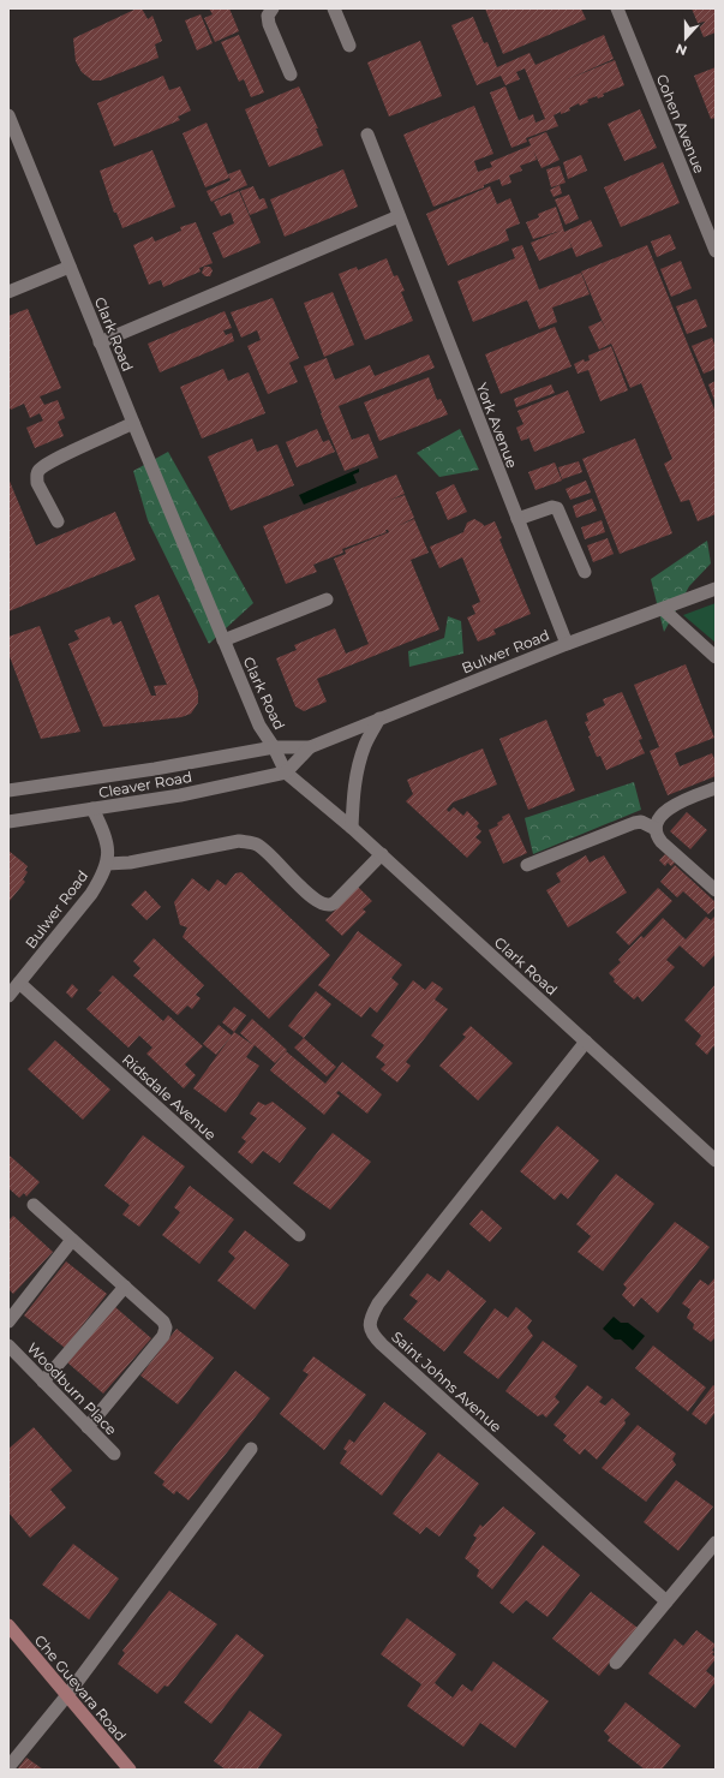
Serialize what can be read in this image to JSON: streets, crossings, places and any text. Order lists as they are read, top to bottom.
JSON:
{
  "streets": {
    "main road": ["Che Guevara Road"],
    "street": [
      "Cohen Avenue",
      "Clark Road",
      "York Avenue",
      "Bulwer Road",
      "Cleaver Road",
      "Ridsdale Avenue",
      "Saint Johns Avenue",
      "Woodburn Place"
    ]
  },
  "crossings": [
    ["Clark Road", "Bulwer Road"],
    ["Clark Road", "Cleaver Road"],
    ["Clark Road", "Saint Johns Avenue"],
    ["York Avenue", "Bulwer Road"],
    ["Bulwer Road", "Cleaver Road"],
    ["Bulwer Road", "Ridsdale Avenue"]
  ],
  "north": "bottom"
}
